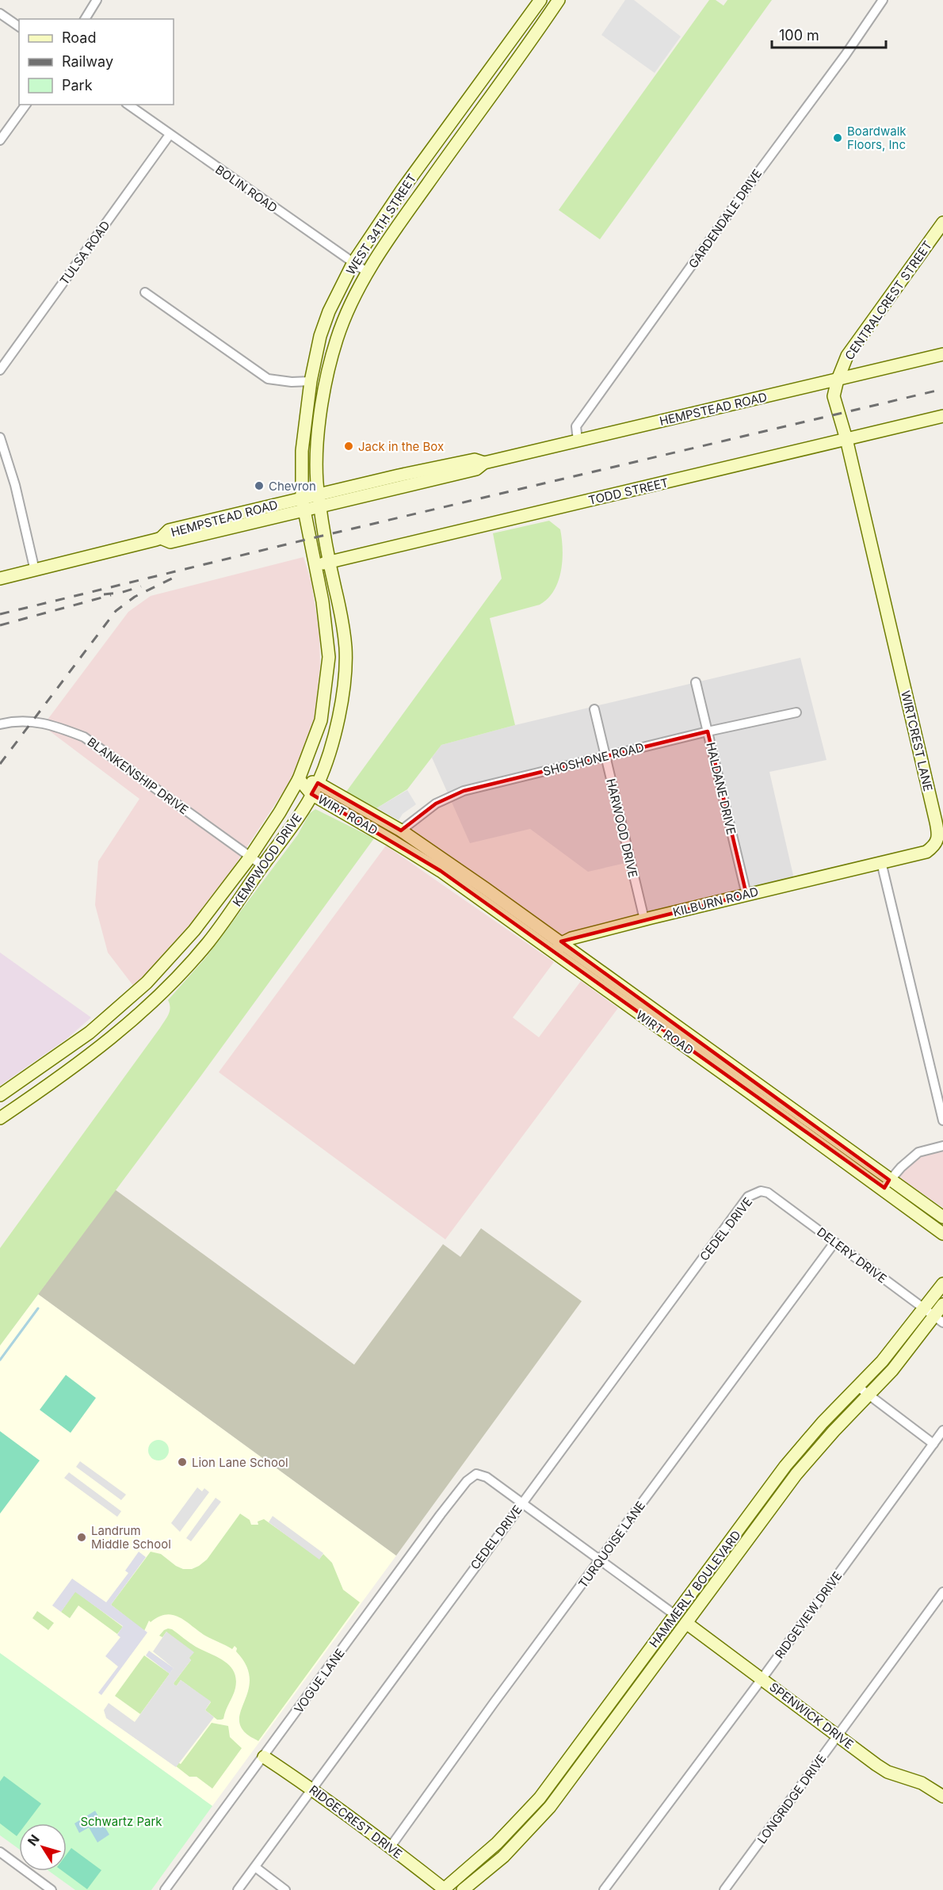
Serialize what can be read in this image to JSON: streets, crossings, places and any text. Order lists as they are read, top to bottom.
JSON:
{
  "streets": {
    "main road": [
      "WEST 34TH STREET",
      "CENTRALCREST STREET",
      "HEMPSTEAD ROAD",
      "TODD STREET",
      "WIRTCREST LANE",
      "WIRT ROAD",
      "KEMPWOOD DRIVE",
      "KILBURN ROAD",
      "HAMMERLY BOULEVARD",
      "SPENWICK DRIVE",
      "RIDGECREST DRIVE"
    ],
    "street": [
      "BOLIN ROAD",
      "GARDENDALE DRIVE",
      "TULSA ROAD",
      "SHOSHONE ROAD",
      "BLANKENSHIP DRIVE",
      "HALDANE DRIVE",
      "HARWOOD DRIVE",
      "CEDEL DRIVE",
      "DELERY DRIVE",
      "TURQUOISE LANE",
      "RIDGEVIEW DRIVE",
      "VOGUE LANE",
      "LONGRIDGE DRIVE"
    ]
  },
  "crossings": [
    ["BOLIN ROAD", "WEST 34TH STREET"],
    ["BOLIN ROAD", "TULSA ROAD"],
    ["GARDENDALE DRIVE", "HEMPSTEAD ROAD"],
    ["WEST 34TH STREET", "HEMPSTEAD ROAD"],
    ["WEST 34TH STREET", "KEMPWOOD DRIVE"],
    ["CENTRALCREST STREET", "HEMPSTEAD ROAD"],
    ["CENTRALCREST STREET", "WIRTCREST LANE"],
    ["HEMPSTEAD ROAD", "WIRTCREST LANE"],
    ["HEMPSTEAD ROAD", "KEMPWOOD DRIVE"],
    ["TODD STREET", "WIRTCREST LANE"],
    ["TODD STREET", "KEMPWOOD DRIVE"],
    ["WIRTCREST LANE", "KILBURN ROAD"],
    ["SHOSHONE ROAD", "HALDANE DRIVE"],
    ["SHOSHONE ROAD", "WIRT ROAD"],
    ["SHOSHONE ROAD", "HARWOOD DRIVE"],
    ["BLANKENSHIP DRIVE", "KEMPWOOD DRIVE"],
    ["HALDANE DRIVE", "KILBURN ROAD"],
    ["WIRT ROAD", "KEMPWOOD DRIVE"],
    ["WIRT ROAD", "KILBURN ROAD"],
    ["HARWOOD DRIVE", "KILBURN ROAD"],
    ["CEDEL DRIVE", "DELERY DRIVE"],
    ["CEDEL DRIVE", "VOGUE LANE"],
    ["CEDEL DRIVE", "RIDGECREST DRIVE"],
    ["DELERY DRIVE", "TURQUOISE LANE"],
    ["DELERY DRIVE", "HAMMERLY BOULEVARD"],
    ["TURQUOISE LANE", "RIDGECREST DRIVE"],
    ["HAMMERLY BOULEVARD", "SPENWICK DRIVE"],
    ["HAMMERLY BOULEVARD", "RIDGECREST DRIVE"],
    ["RIDGEVIEW DRIVE", "SPENWICK DRIVE"],
    ["VOGUE LANE", "RIDGECREST DRIVE"],
    ["SPENWICK DRIVE", "LONGRIDGE DRIVE"]
  ],
  "parks": ["Schwartz Park"],
  "places": [
    "Boardwalk Floors, Inc",
    "Jack in the Box",
    "Chevron",
    "Lion Lane School",
    "Landrum Middle School"
  ],
  "legend": ["Road", "Railway", "Park"],
  "scale_bar": "100 m",
  "north": "top left"
}
